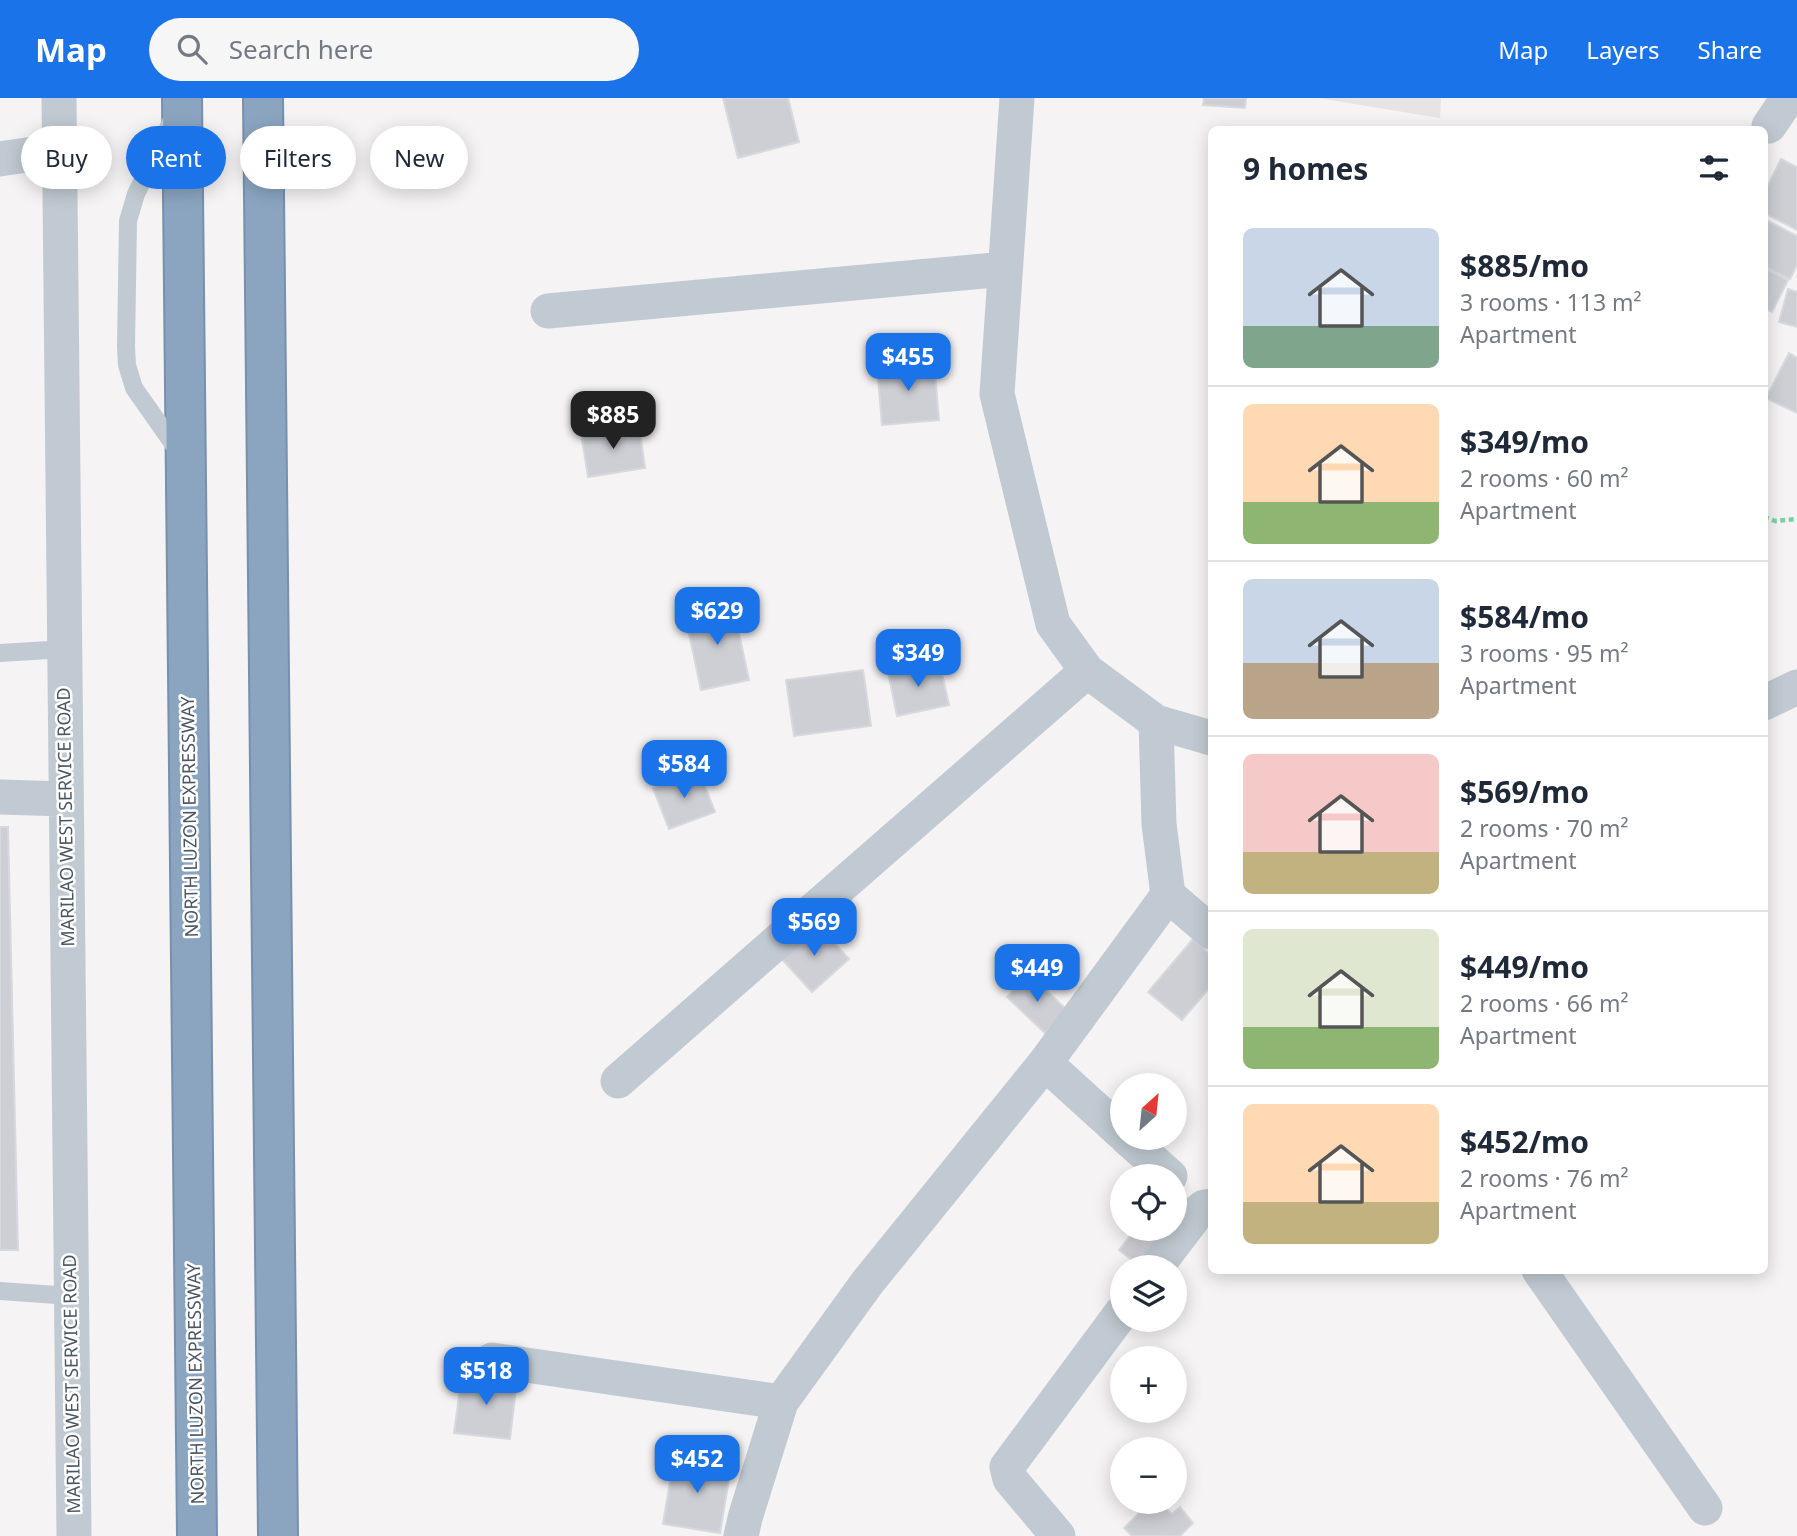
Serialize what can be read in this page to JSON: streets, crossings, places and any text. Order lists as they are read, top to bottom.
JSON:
{
  "streets": {
    "highway": ["NORTH LUZON EXPRESSWAY"],
    "street": ["MARILAO WEST SERVICE ROAD"]
  },
  "north": "top right",
  "page": {
    "header": "Map",
    "search": "Search here",
    "nav": ["Map", "Layers", "Share"],
    "chip": [
      "Buy",
      "Rent",
      "Filters",
      "New"
    ],
    "heading": "9 homes",
    "list": [
      {
        "name": "$885/mo",
        "note": "3 rooms · 113 m² · Apartment"
      },
      {
        "name": "$349/mo",
        "note": "2 rooms · 60 m² · Apartment"
      },
      {
        "name": "$584/mo",
        "note": "3 rooms · 95 m² · Apartment"
      },
      {
        "name": "$569/mo",
        "note": "2 rooms · 70 m² · Apartment"
      },
      {
        "name": "$449/mo",
        "note": "2 rooms · 66 m² · Apartment"
      },
      {
        "name": "$452/mo",
        "note": "2 rooms · 76 m² · Apartment"
      }
    ],
    "price": [
      "$455",
      "$885",
      "$629",
      "$349",
      "$584",
      "$569",
      "$449",
      "$518",
      "$452"
    ],
    "map_buttons": ["+", "−"]
  }
}
